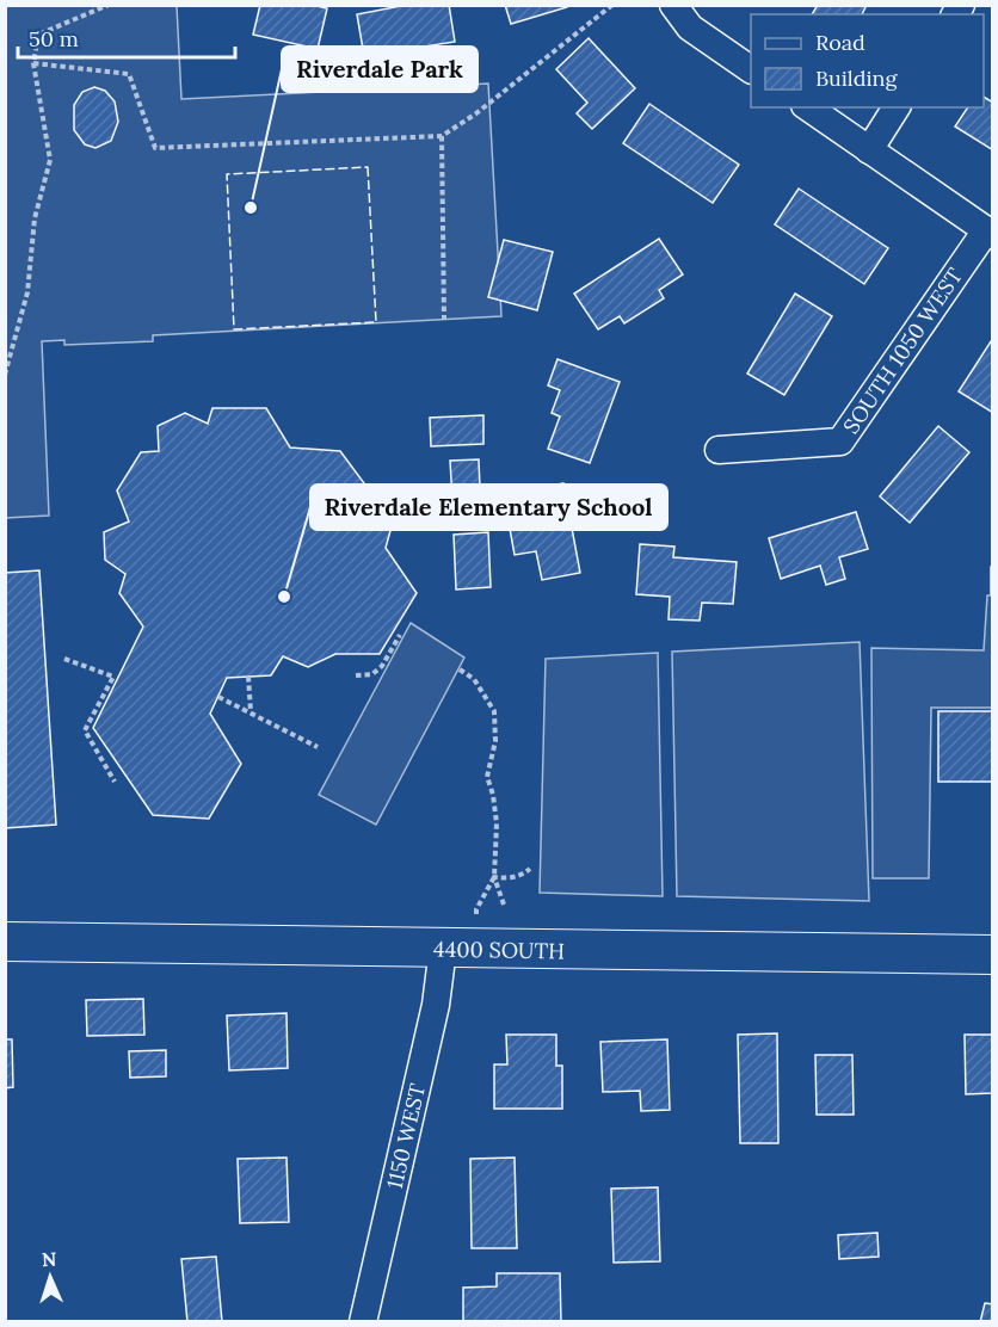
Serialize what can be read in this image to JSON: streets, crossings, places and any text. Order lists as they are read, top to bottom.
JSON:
{
  "streets": {
    "street": ["SOUTH 1050 WEST", "4400 SOUTH", "1150 WEST"]
  },
  "crossings": [
    ["4400 SOUTH", "1150 WEST"]
  ],
  "places": ["Riverdale Park", "Riverdale Elementary School"],
  "legend": ["Road", "Building"],
  "scale_bar": "50 m",
  "north": "top"
}
